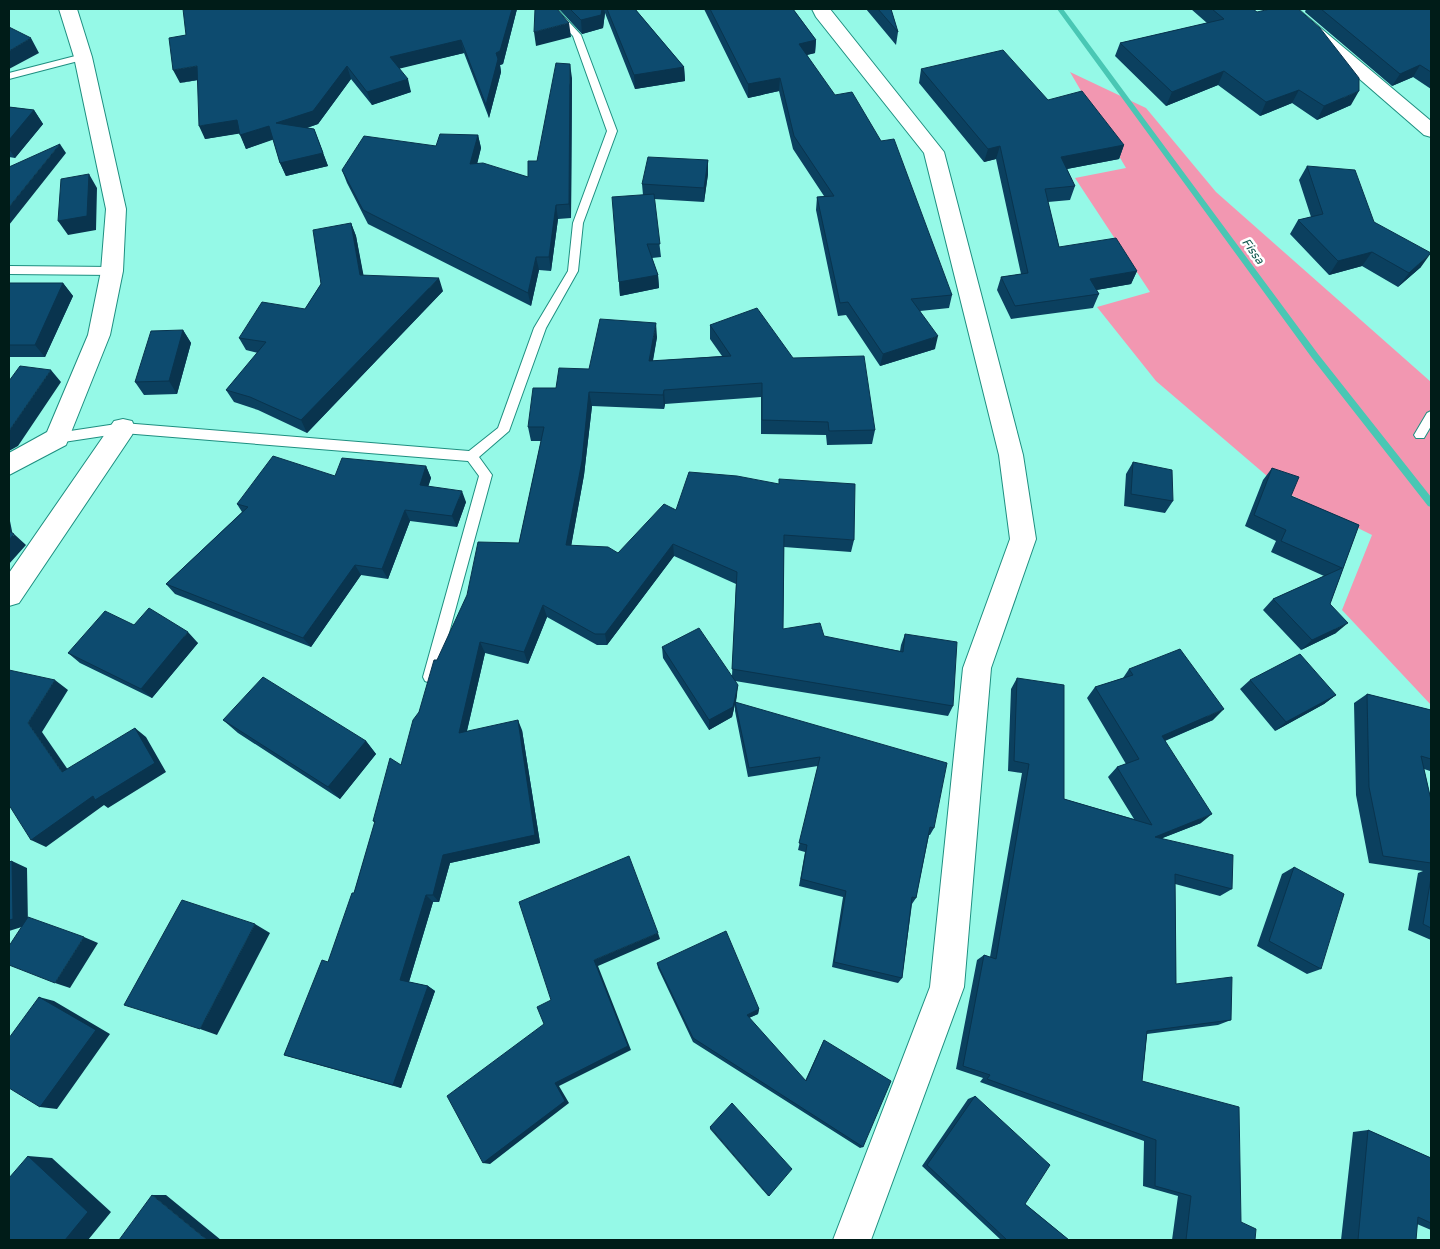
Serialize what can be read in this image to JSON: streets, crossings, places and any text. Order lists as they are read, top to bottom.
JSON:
{
  "water": ["Fissa"]
}
